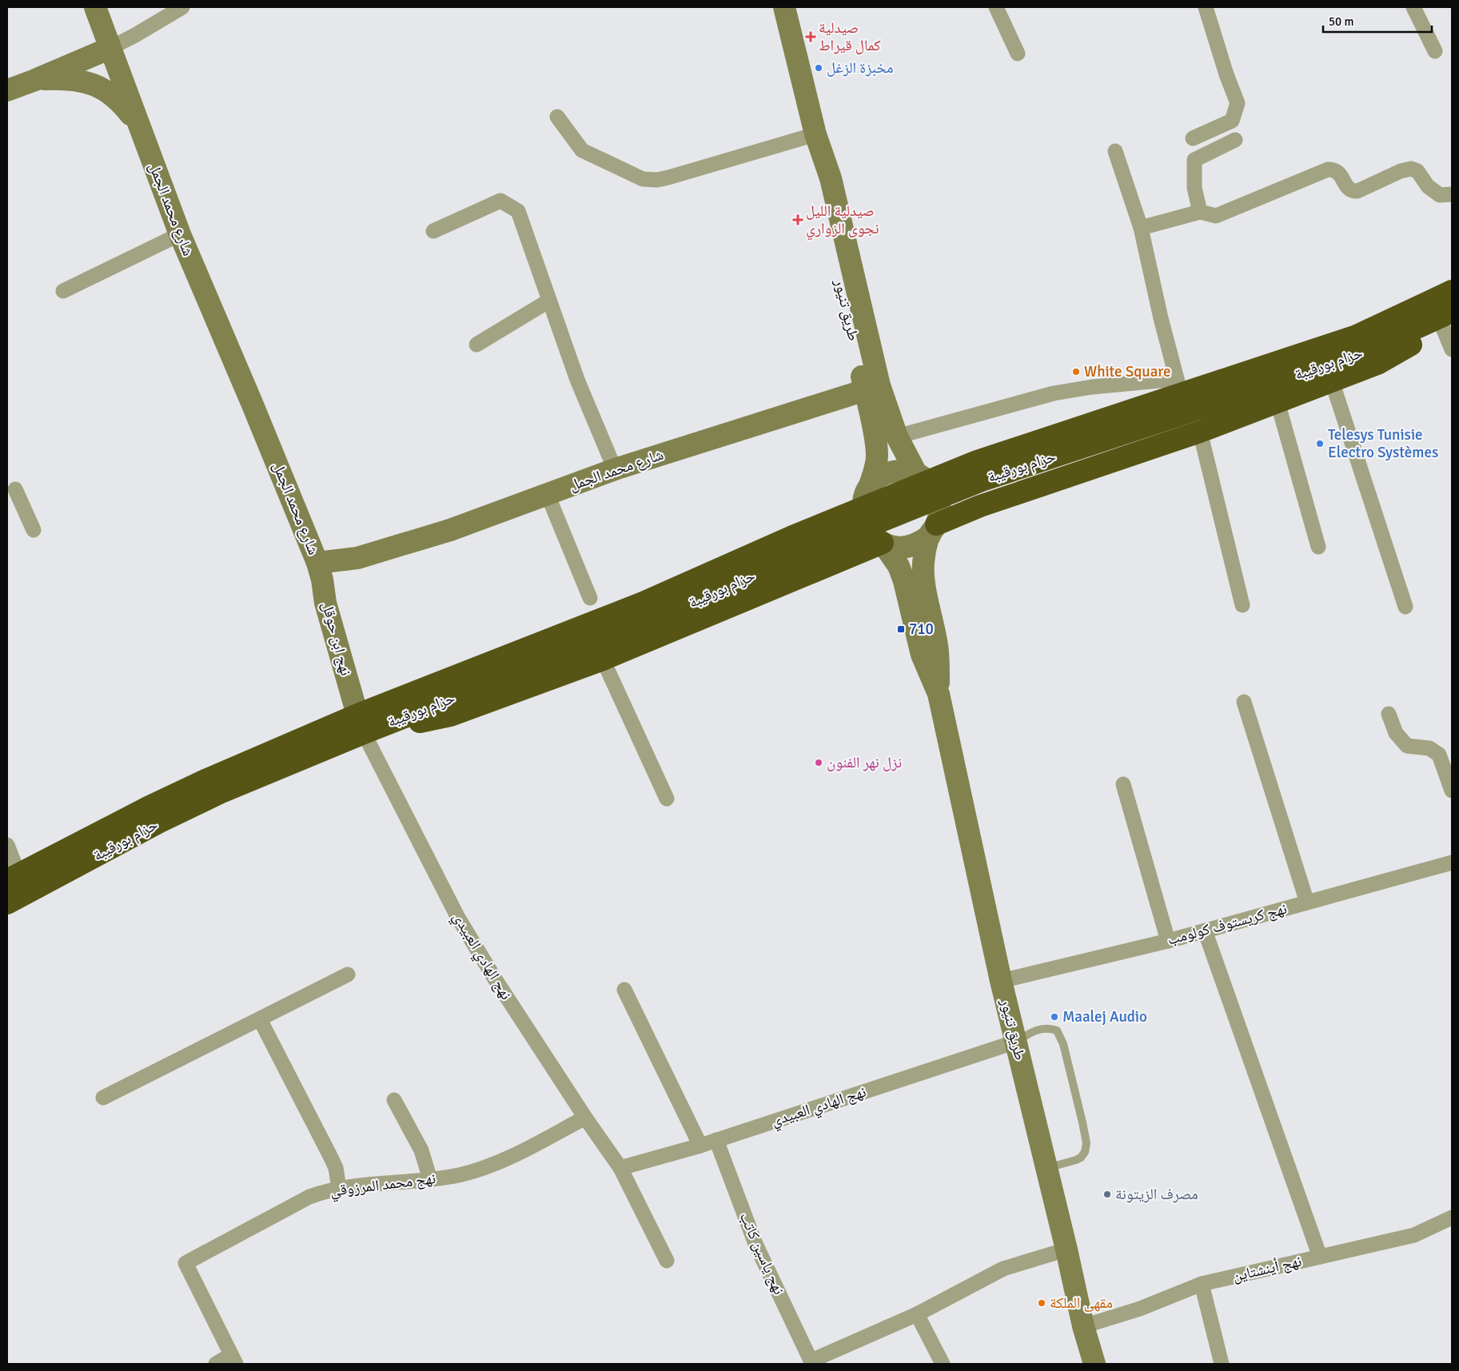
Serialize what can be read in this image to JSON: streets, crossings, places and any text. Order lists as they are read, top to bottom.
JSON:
{
  "streets": {
    "highway": ["حزام بورقيبة"],
    "main road": ["شارع محمد الجمل", "طريق تنيور", "نهج ابن حوقل"],
    "street": [
      "نهج كريستوف كولومب",
      "نهج الهادي العبيدي",
      "نهج محمد المرزوقي",
      "نهج ياسين كاتب",
      "نهج أينشتاين"
    ]
  },
  "crossings": [
    ["شارع محمد الجمل", "طريق تنيور"],
    ["شارع محمد الجمل", "نهج ابن حوقل"],
    ["طريق تنيور", "نهج كريستوف كولومب"],
    ["طريق تنيور", "نهج الهادي العبيدي"],
    ["طريق تنيور", "نهج أينشتاين"],
    ["حزام بورقيبة", "نهج ابن حوقل"],
    ["حزام بورقيبة", "نهج الهادي العبيدي"],
    ["نهج ابن حوقل", "نهج الهادي العبيدي"],
    ["نهج الهادي العبيدي", "نهج محمد المرزوقي"],
    ["نهج الهادي العبيدي", "نهج ياسين كاتب"]
  ],
  "places": {
    "health": ["صيدلية كمال قيراط", "صيدلية الليل نجوى الزواري"],
    "other": [
      "مخبزة الزغل",
      "White Square",
      "Telesys Tunisie Electro Systèmes",
      "نزل نهر الفنون",
      "Maalej Audio",
      "مصرف الزيتونة",
      "مقهى الملكة"
    ],
    "transit": ["710"]
  },
  "scale_bar": "50 m"
}
